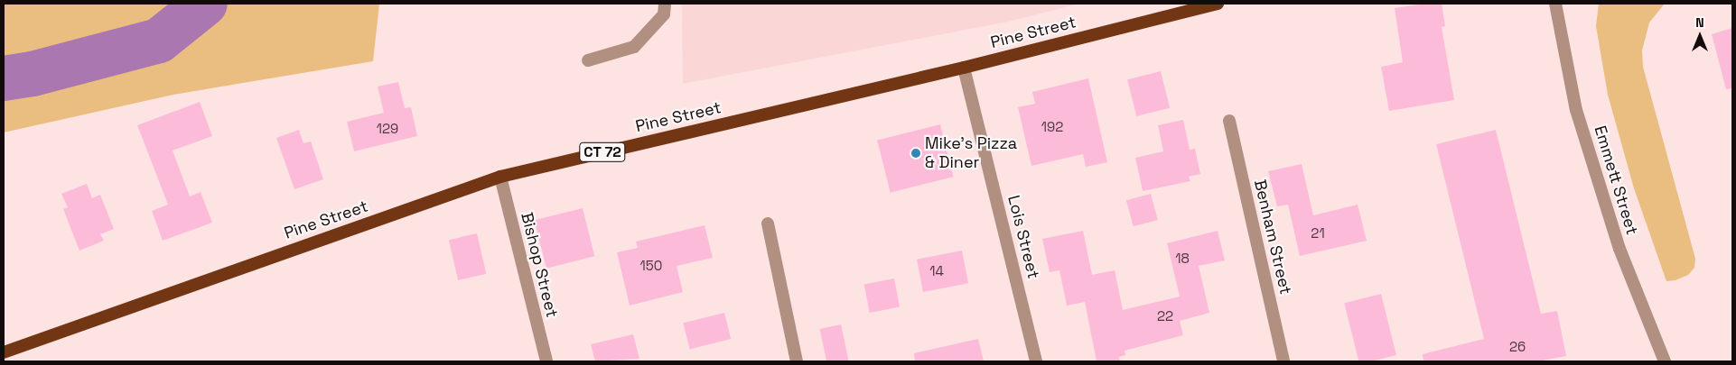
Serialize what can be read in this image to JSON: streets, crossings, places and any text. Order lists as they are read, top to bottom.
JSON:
{
  "streets": {
    "highway": ["Pine Street", "CT 72"],
    "street": [
      "Emmett Street",
      "Lois Street",
      "Benham Street",
      "Bishop Street"
    ]
  },
  "crossings": [
    ["Pine Street", "Lois Street"],
    ["Pine Street", "Bishop Street"]
  ],
  "places": ["Mike's Pizza & Diner"],
  "house_numbers": [
    "192",
    "129",
    "21",
    "18",
    "150",
    "14",
    "22",
    "26"
  ],
  "north": "top"
}
